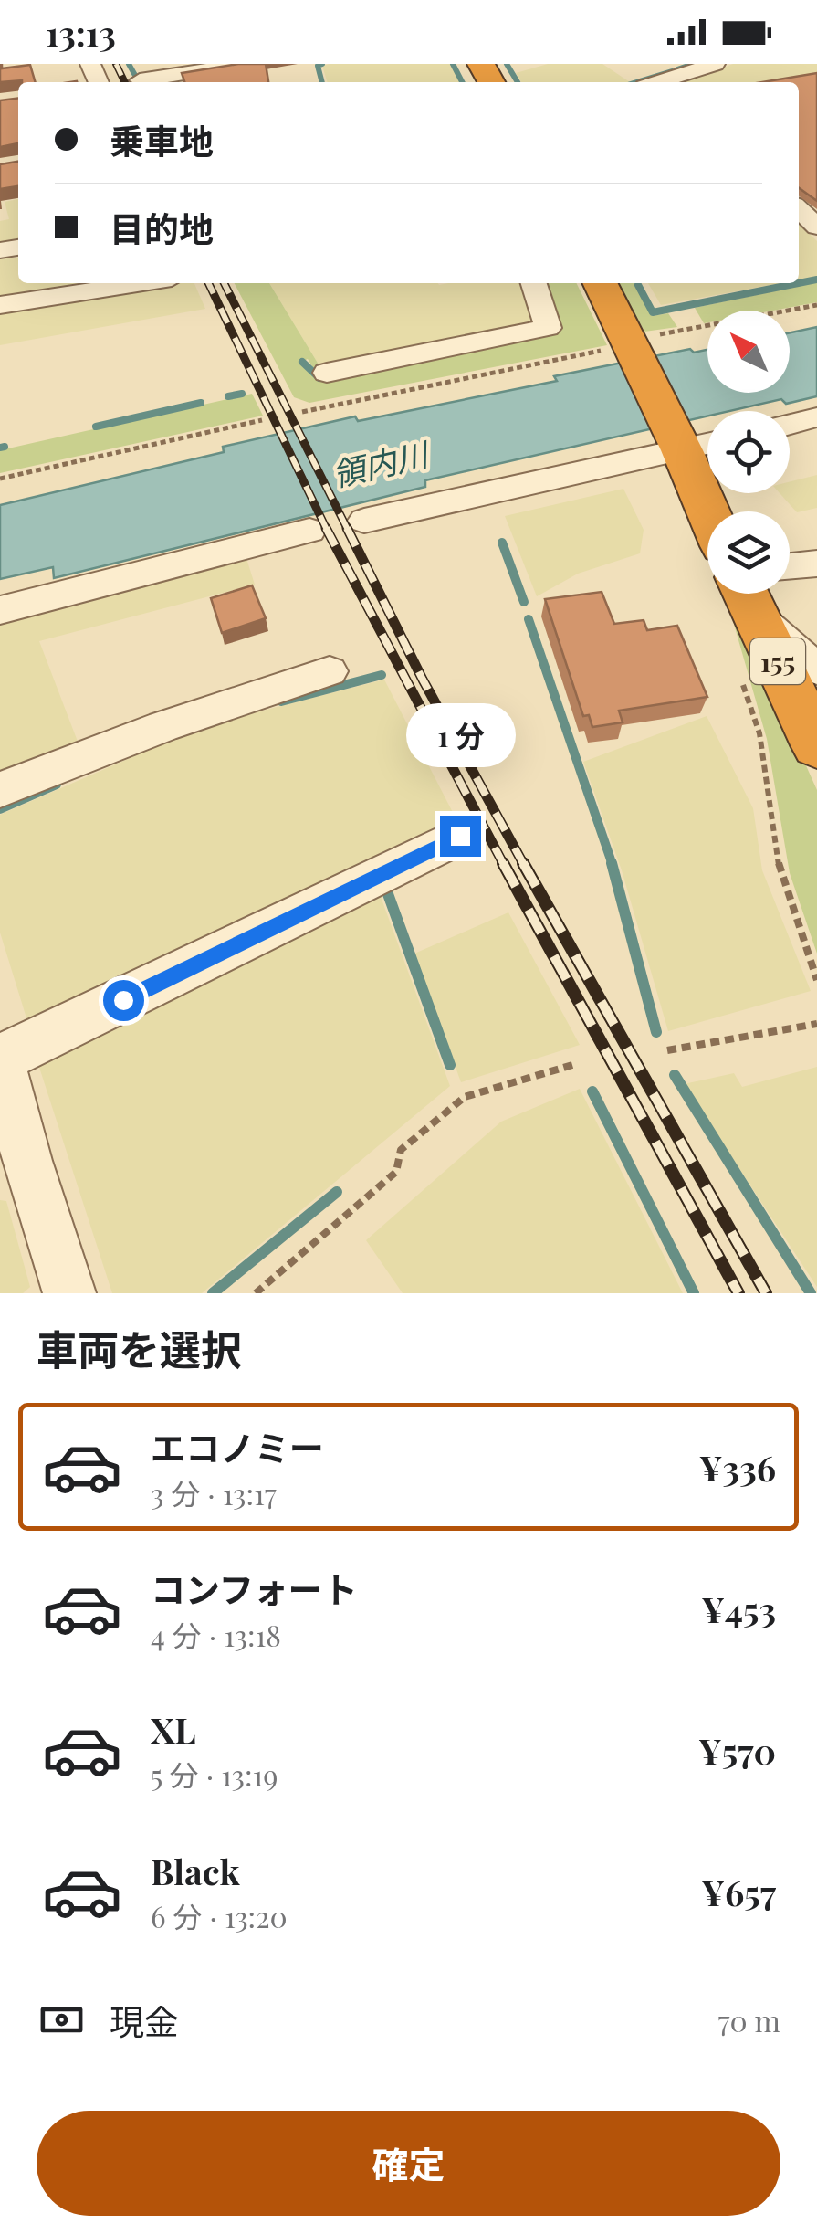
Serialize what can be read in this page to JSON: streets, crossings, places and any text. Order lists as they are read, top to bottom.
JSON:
{
  "streets": {
    "highway": ["155"]
  },
  "water": ["領内川"],
  "north": "top left",
  "page": {
    "status": "13:13",
    "banner": ["乗車地", "目的地"],
    "bubble": "1 分",
    "heading": "車両を選択",
    "list": [
      {
        "name": "エコノミー",
        "note": "3 分 · 13:17",
        "value": "¥336"
      },
      {
        "name": "コンフォート",
        "note": "4 分 · 13:18",
        "value": "¥453"
      },
      {
        "name": "XL",
        "note": "5 分 · 13:19",
        "value": "¥570"
      },
      {
        "name": "Black",
        "note": "6 分 · 13:20",
        "value": "¥657"
      }
    ],
    "pay": ["現金", "70 m"],
    "buttons": "確定"
  }
}
